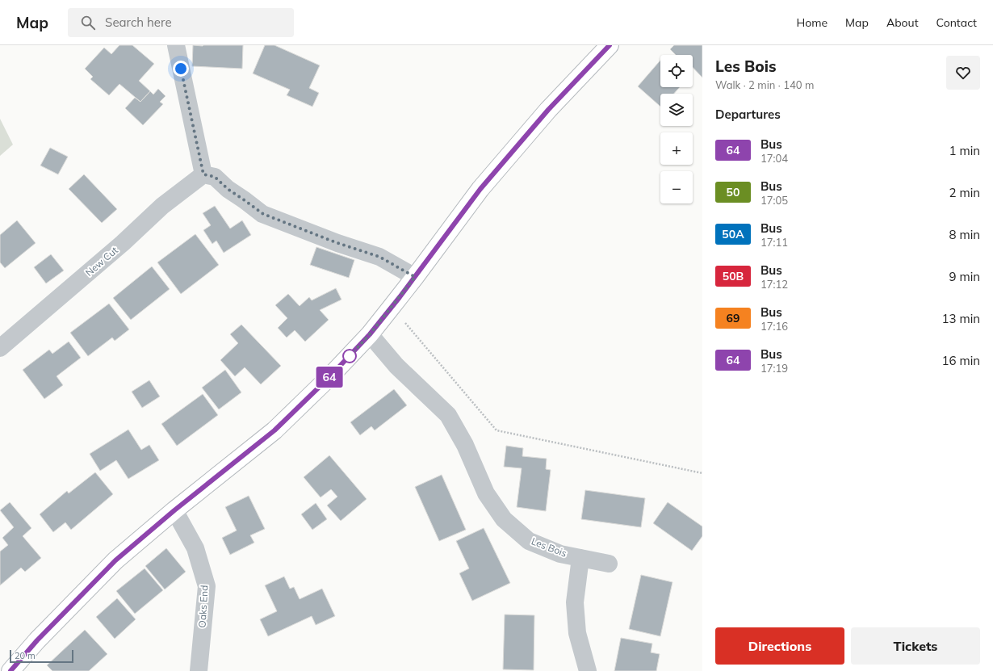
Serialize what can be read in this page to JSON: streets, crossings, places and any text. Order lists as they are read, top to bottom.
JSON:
{
  "streets": {
    "street": ["New Cut", "Les Bois", "Oaks End"]
  },
  "lines": ["bus line 64"],
  "scale_bar": "20 m",
  "page": {
    "header": "Map",
    "search": "Search here",
    "nav": [
      "Home",
      "Map",
      "About",
      "Contact"
    ],
    "on_map": "64",
    "heading": [
      ["Les Bois", "Walk · 2 min · 140 m"],
      "Departures"
    ],
    "map_buttons": ["+", "−"],
    "list": [
      {
        "mark": "64",
        "name": "Bus",
        "note": "17:04",
        "value": "1 min"
      },
      {
        "mark": "50",
        "name": "Bus",
        "note": "17:05",
        "value": "2 min"
      },
      {
        "mark": "50A",
        "name": "Bus",
        "note": "17:11",
        "value": "8 min"
      },
      {
        "mark": "50B",
        "name": "Bus",
        "note": "17:12",
        "value": "9 min"
      },
      {
        "mark": "69",
        "name": "Bus",
        "note": "17:16",
        "value": "13 min"
      },
      {
        "mark": "64",
        "name": "Bus",
        "note": "17:19",
        "value": "16 min"
      }
    ],
    "buttons": ["Directions", "Tickets"],
    "scale": "20 m"
  }
}
